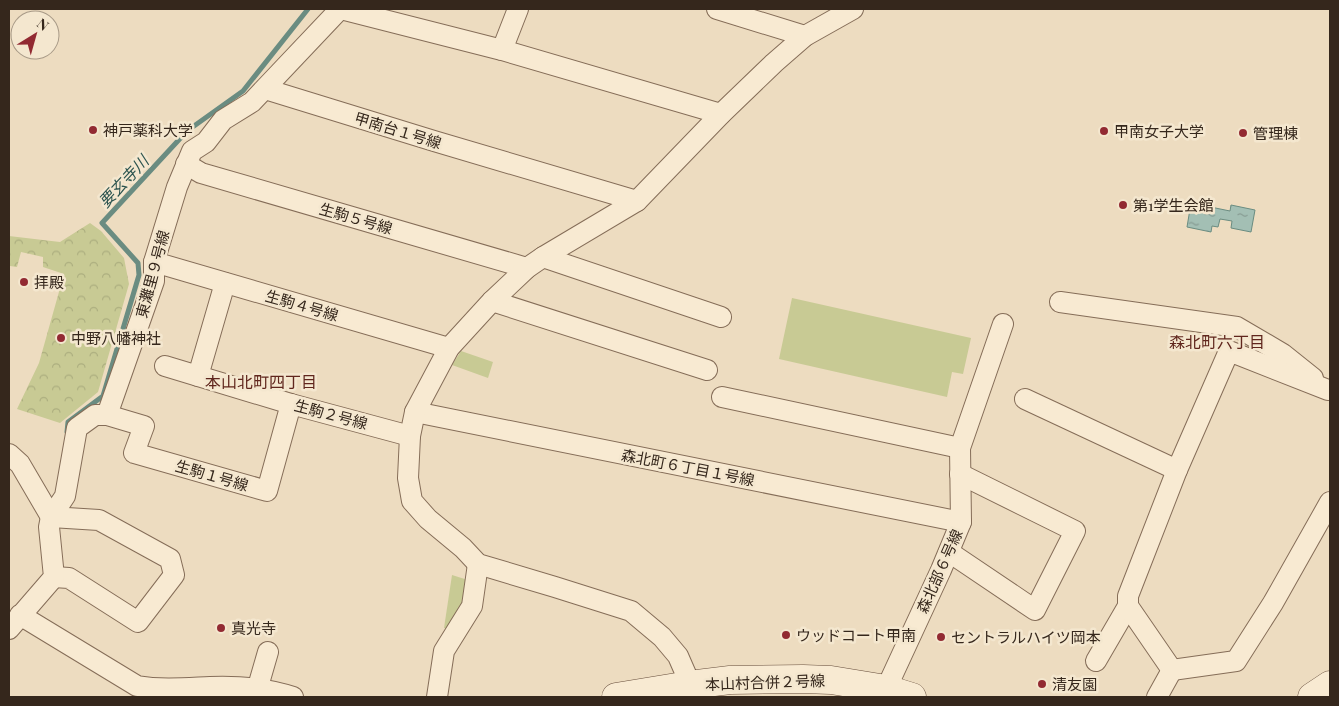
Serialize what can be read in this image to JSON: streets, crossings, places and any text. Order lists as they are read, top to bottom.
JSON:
{
  "streets": {
    "street": [
      "甲南台１号線",
      "生駒５号線",
      "東灘里９号線",
      "生駒４号線",
      "生駒２号線",
      "森北町６丁目１号線",
      "生駒１号線",
      "森北部６号線",
      "本山村合併２号線"
    ]
  },
  "crossings": [
    ["甲南台１号線", "東灘里９号線"],
    ["生駒５号線", "東灘里９号線"],
    ["東灘里９号線", "生駒４号線"],
    ["東灘里９号線", "生駒１号線"],
    ["生駒２号線", "生駒１号線"],
    ["森北町６丁目１号線", "森北部６号線"],
    ["森北部６号線", "本山村合併２号線"]
  ],
  "districts": ["森北町六丁目", "本山北町四丁目"],
  "water": ["要玄寺川"],
  "places": [
    "神戸薬科大学",
    "甲南女子大学",
    "管理棟",
    "第1学生会館",
    "拝殿",
    "中野八幡神社",
    "真光寺",
    "ウッドコート甲南",
    "セントラルハイツ岡本",
    "清友園"
  ],
  "north": "top right"
}
